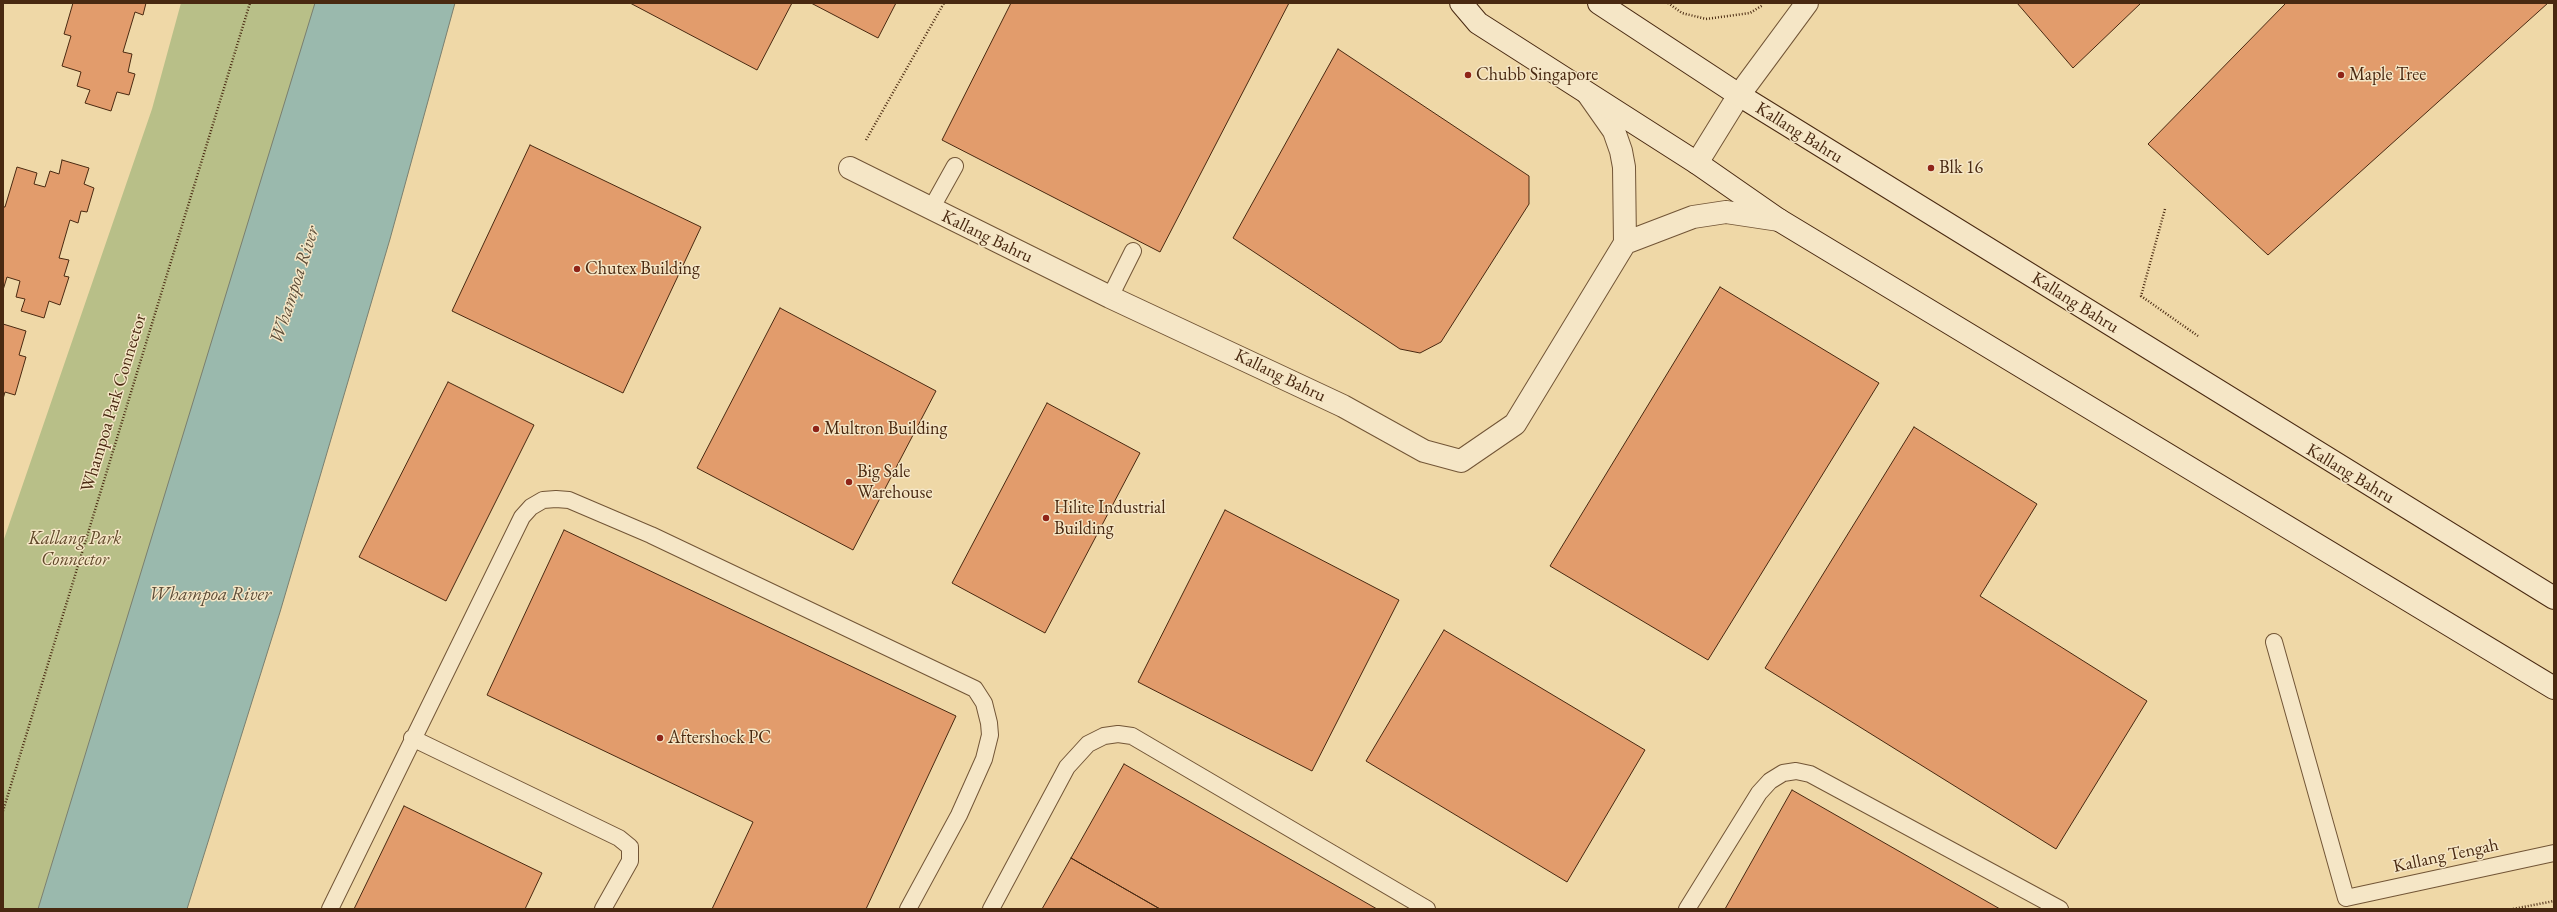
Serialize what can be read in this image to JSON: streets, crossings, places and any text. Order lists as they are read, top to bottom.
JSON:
{
  "streets": {
    "main road": ["Kallang Bahru"],
    "lane": ["Kallang Tengah"],
    "path": ["Whampoa Park Connector"]
  },
  "water": ["Whampoa River"],
  "parks": ["Kallang Park Connector"],
  "places": [
    "Chubb Singapore",
    "Maple Tree",
    "Blk 16",
    "Chutex Building",
    "Multron Building",
    "Big Sale Warehouse",
    "Hilite Industrial Building",
    "Aftershock PC"
  ]
}
